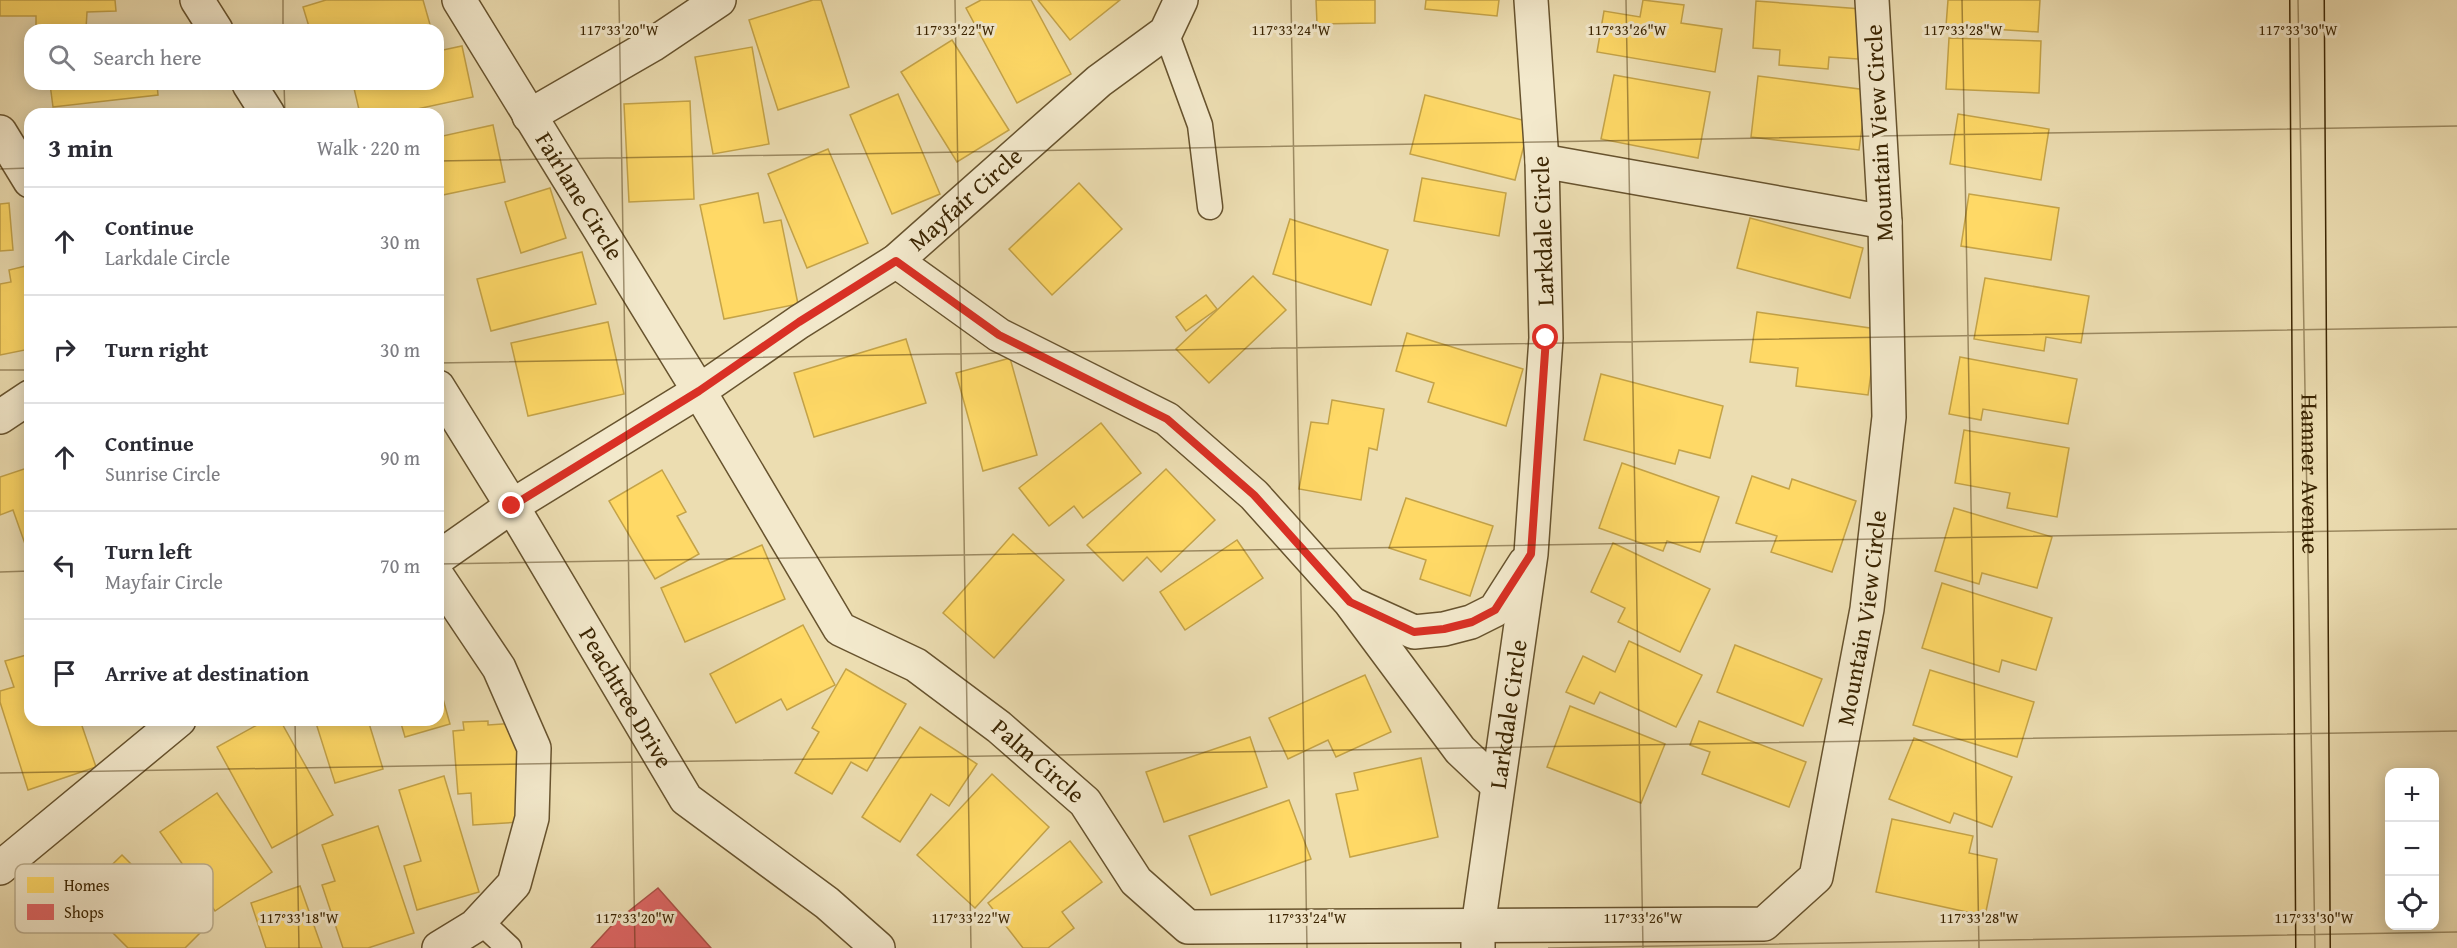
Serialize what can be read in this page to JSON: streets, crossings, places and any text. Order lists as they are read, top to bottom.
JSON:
{
  "streets": {
    "main road": ["Hamner Avenue"],
    "street": [
      "Mountain View Circle",
      "Fairlane Circle",
      "Mayfair Circle",
      "Larkdale Circle",
      "Peachtree Drive",
      "Palm Circle"
    ]
  },
  "crossings": [
    ["Mountain View Circle", "Larkdale Circle"],
    ["Mountain View Circle", "Palm Circle"],
    ["Fairlane Circle", "Mayfair Circle"],
    ["Fairlane Circle", "Palm Circle"],
    ["Mayfair Circle", "Peachtree Drive"],
    ["Mayfair Circle", "Palm Circle"],
    ["Larkdale Circle", "Palm Circle"]
  ],
  "legend": ["Homes", "Shops"],
  "page": {
    "search": "Search here",
    "heading": ["3 min", "Walk · 220 m"],
    "list": [
      ["Continue", "Larkdale Circle", "30 m"],
      ["Turn right", "30 m"],
      ["Continue", "Sunrise Circle", "90 m"],
      ["Turn left", "Mayfair Circle", "70 m"],
      "Arrive at destination"
    ],
    "map_buttons": ["+", "−"]
  },
  "coordinates": [
    "117°33'20\"W",
    "117°33'22\"W",
    "117°33'24\"W",
    "117°33'26\"W",
    "117°33'28\"W",
    "117°33'30\"W",
    "117°33'18\"W"
  ]
}
